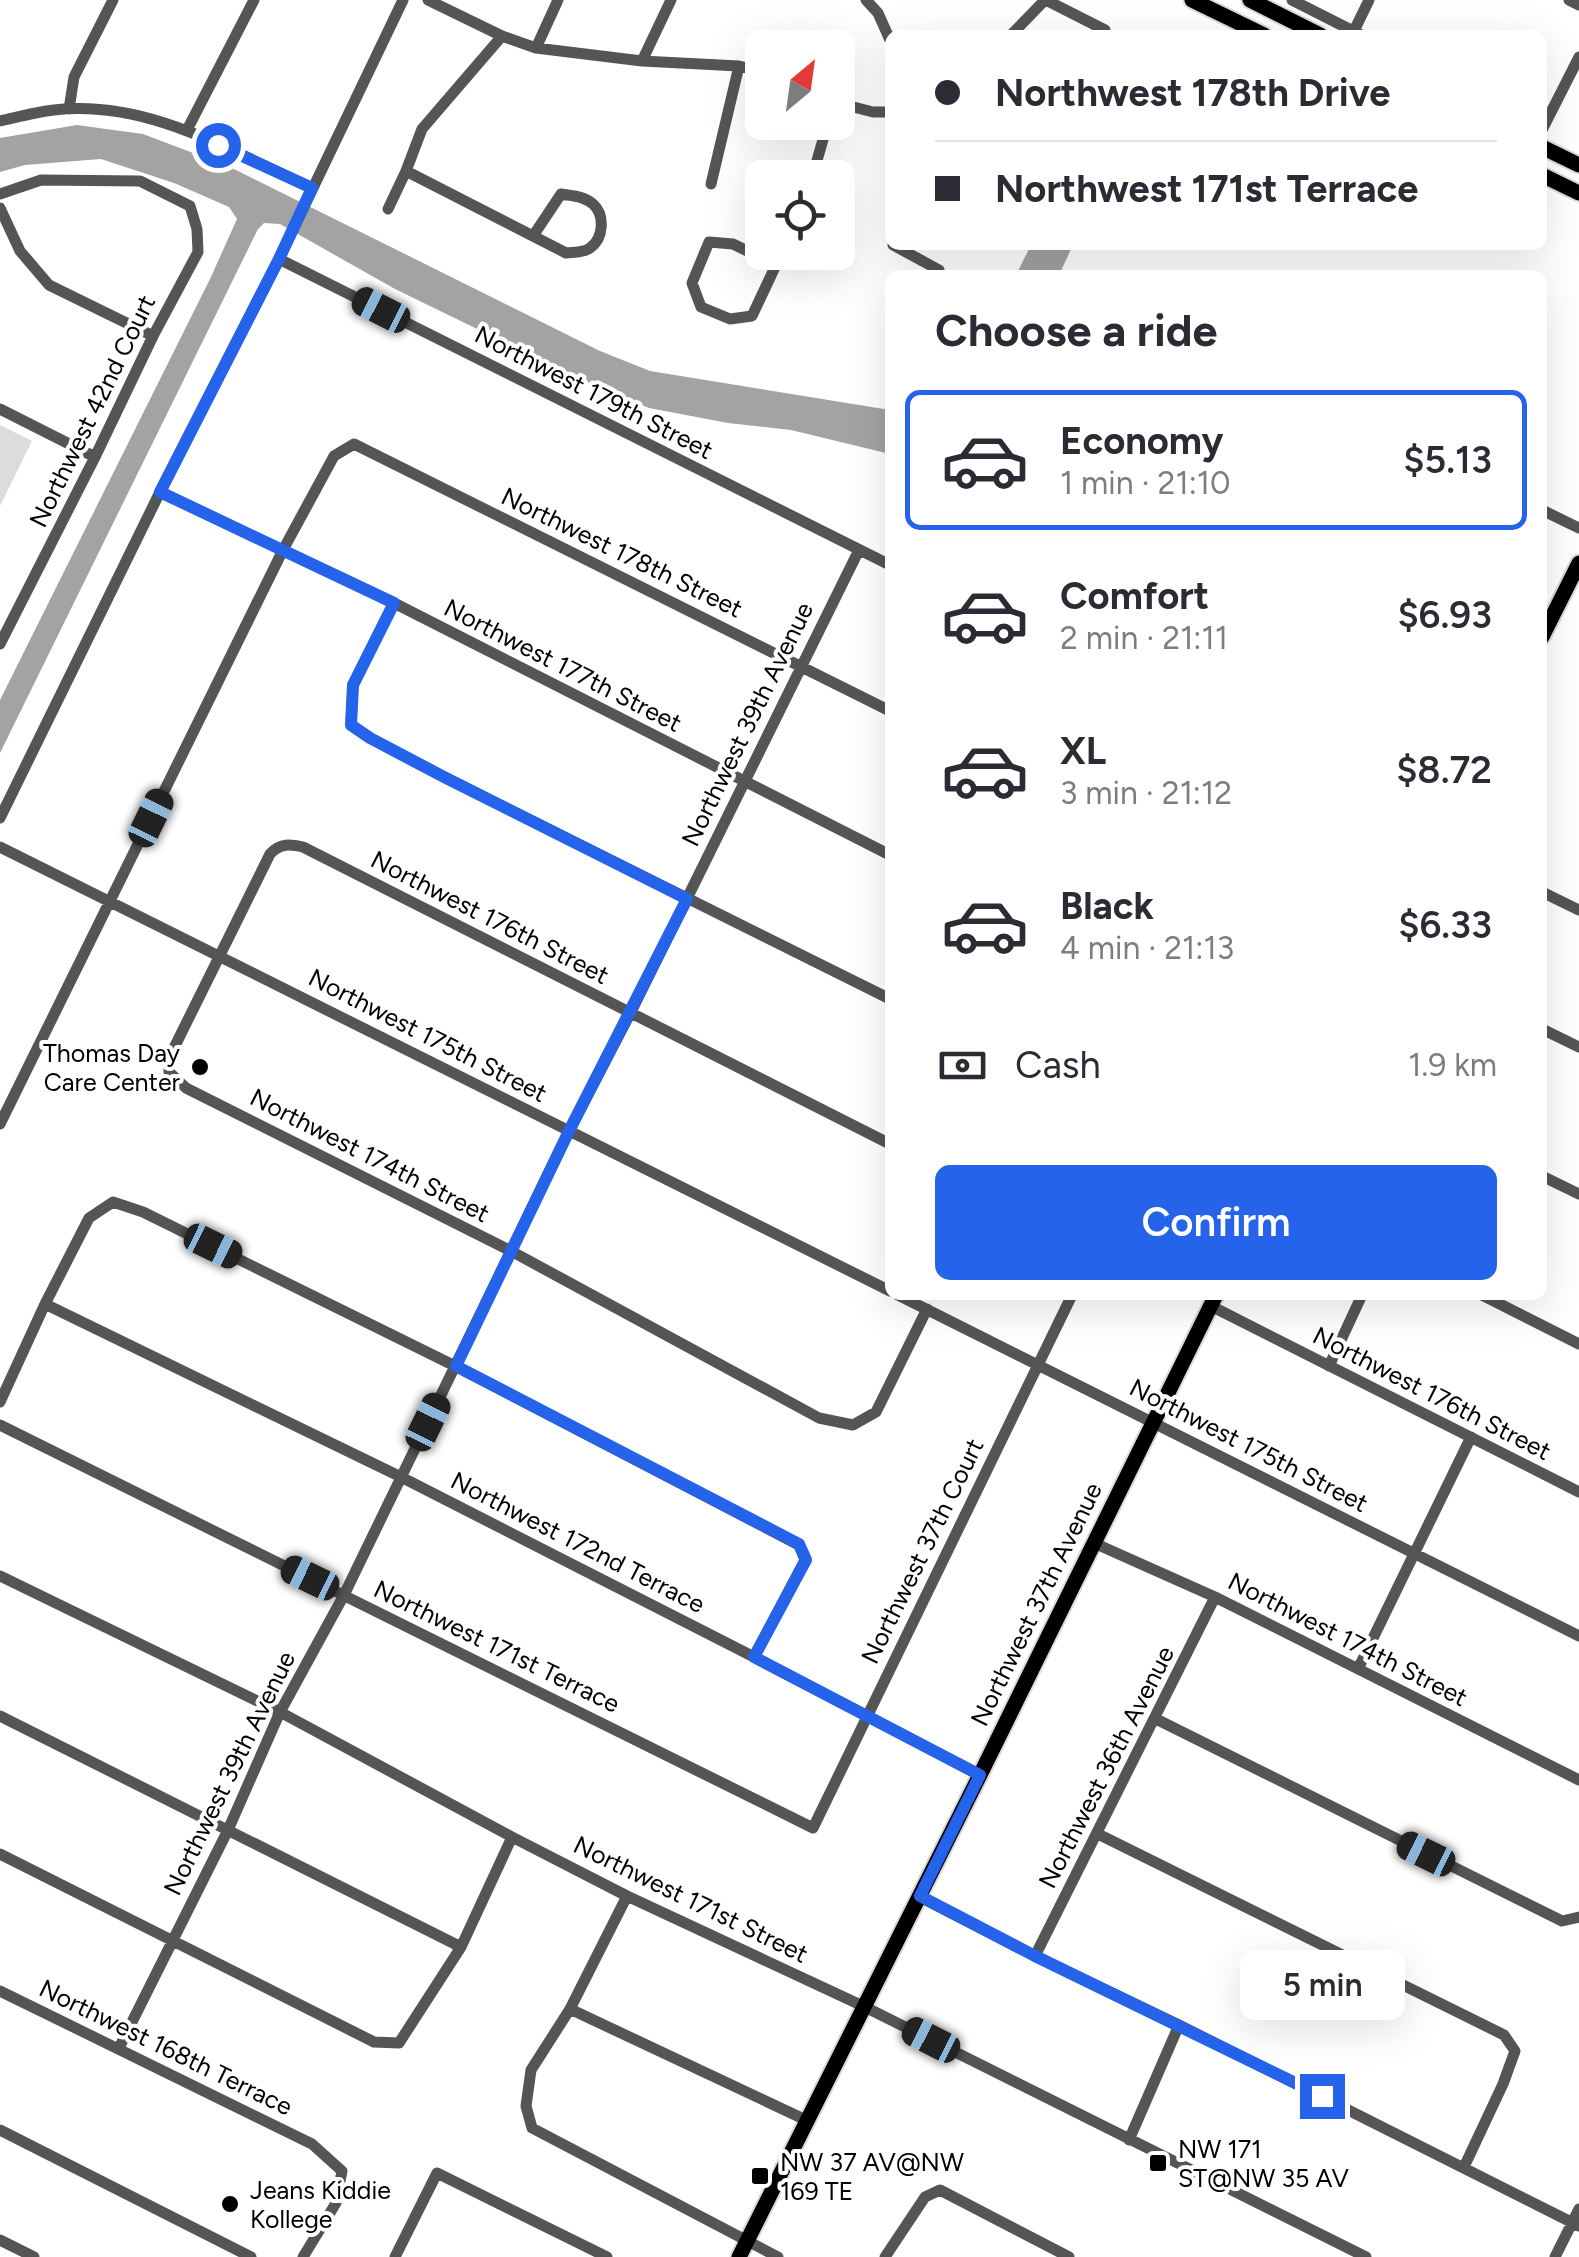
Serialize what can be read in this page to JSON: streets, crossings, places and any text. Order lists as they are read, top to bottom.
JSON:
{
  "streets": {
    "main road": ["Northwest 37th Avenue"],
    "street": [
      "Northwest 179th Street",
      "Northwest 42nd Court",
      "Northwest 178th Street",
      "Northwest 177th Street",
      "Northwest 39th Avenue",
      "Northwest 176th Street",
      "Northwest 175th Street",
      "Northwest 174th Street",
      "Northwest 172nd Terrace",
      "Northwest 37th Court",
      "Northwest 171st Terrace",
      "Northwest 36th Avenue",
      "Northwest 171st Street",
      "Northwest 168th Terrace"
    ]
  },
  "crossings": [
    ["Northwest 179th Street", "Northwest 39th Avenue"],
    ["Northwest 178th Street", "Northwest 177th Street"],
    ["Northwest 178th Street", "Northwest 39th Avenue"],
    ["Northwest 177th Street", "Northwest 39th Avenue"],
    ["Northwest 39th Avenue", "Northwest 176th Street"],
    ["Northwest 39th Avenue", "Northwest 175th Street"],
    ["Northwest 39th Avenue", "Northwest 174th Street"],
    ["Northwest 39th Avenue", "Northwest 172nd Terrace"],
    ["Northwest 39th Avenue", "Northwest 171st Terrace"],
    ["Northwest 39th Avenue", "Northwest 171st Street"],
    ["Northwest 39th Avenue", "Northwest 168th Terrace"],
    ["Northwest 176th Street", "Northwest 175th Street"],
    ["Northwest 176th Street", "Northwest 174th Street"],
    ["Northwest 176th Street", "Northwest 37th Avenue"],
    ["Northwest 175th Street", "Northwest 174th Street"],
    ["Northwest 175th Street", "Northwest 37th Court"],
    ["Northwest 175th Street", "Northwest 37th Avenue"],
    ["Northwest 174th Street", "Northwest 37th Avenue"],
    ["Northwest 174th Street", "Northwest 36th Avenue"],
    ["Northwest 172nd Terrace", "Northwest 37th Court"],
    ["Northwest 172nd Terrace", "Northwest 37th Avenue"],
    ["Northwest 37th Court", "Northwest 171st Terrace"],
    ["Northwest 37th Avenue", "Northwest 171st Street"]
  ],
  "places": {
    "other": ["Thomas Day Care Center", "Jeans Kiddie Kollege"],
    "transit": ["NW 171 ST@NW 35 AV", "NW 37 AV@NW 169 TE"]
  },
  "north": "top right",
  "page": {
    "banner": ["Northwest 178th Drive", "Northwest 171st Terrace"],
    "heading": "Choose a ride",
    "list": [
      {
        "name": "Economy",
        "note": "1 min · 21:10",
        "value": "$5.13"
      },
      {
        "name": "Comfort",
        "note": "2 min · 21:11",
        "value": "$6.93"
      },
      {
        "name": "XL",
        "note": "3 min · 21:12",
        "value": "$8.72"
      },
      {
        "name": "Black",
        "note": "4 min · 21:13",
        "value": "$6.33"
      }
    ],
    "pay": ["Cash", "1.9 km"],
    "buttons": "Confirm",
    "bubble": "5 min"
  }
}
